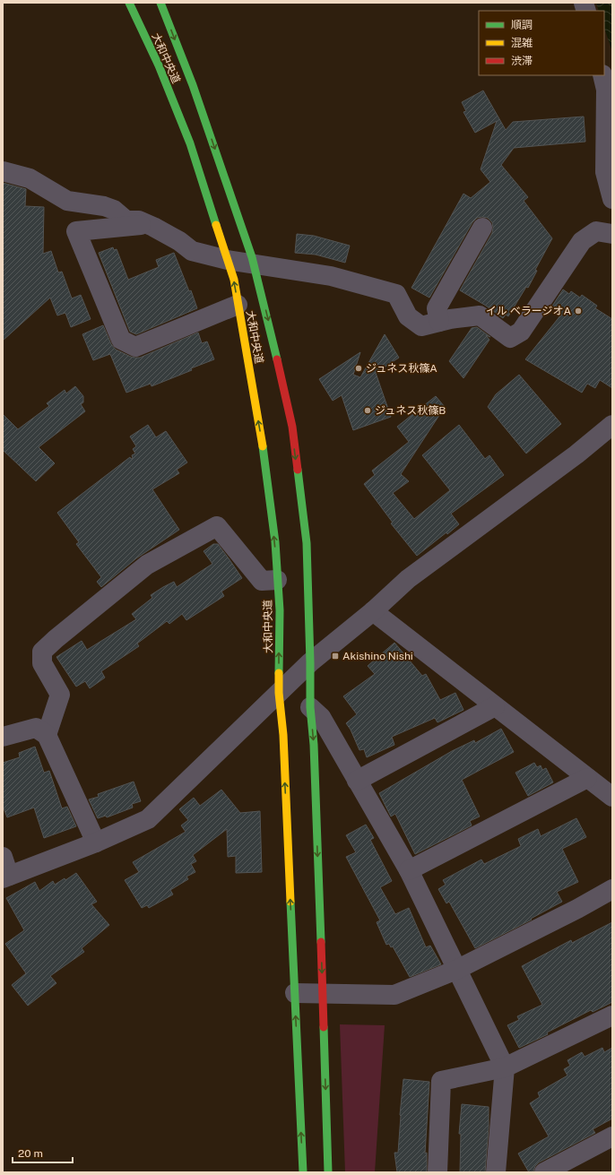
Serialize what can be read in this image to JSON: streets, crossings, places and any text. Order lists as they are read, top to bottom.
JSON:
{
  "streets": {
    "street": ["大和中央道"]
  },
  "places": {
    "other": ["イル ベラージオA", "ジュネス秋篠A", "ジュネス秋篠B"],
    "transit": ["Akishino Nishi"]
  },
  "legend": ["順調", "混雑", "渋滞"],
  "scale_bar": "20 m"
}
